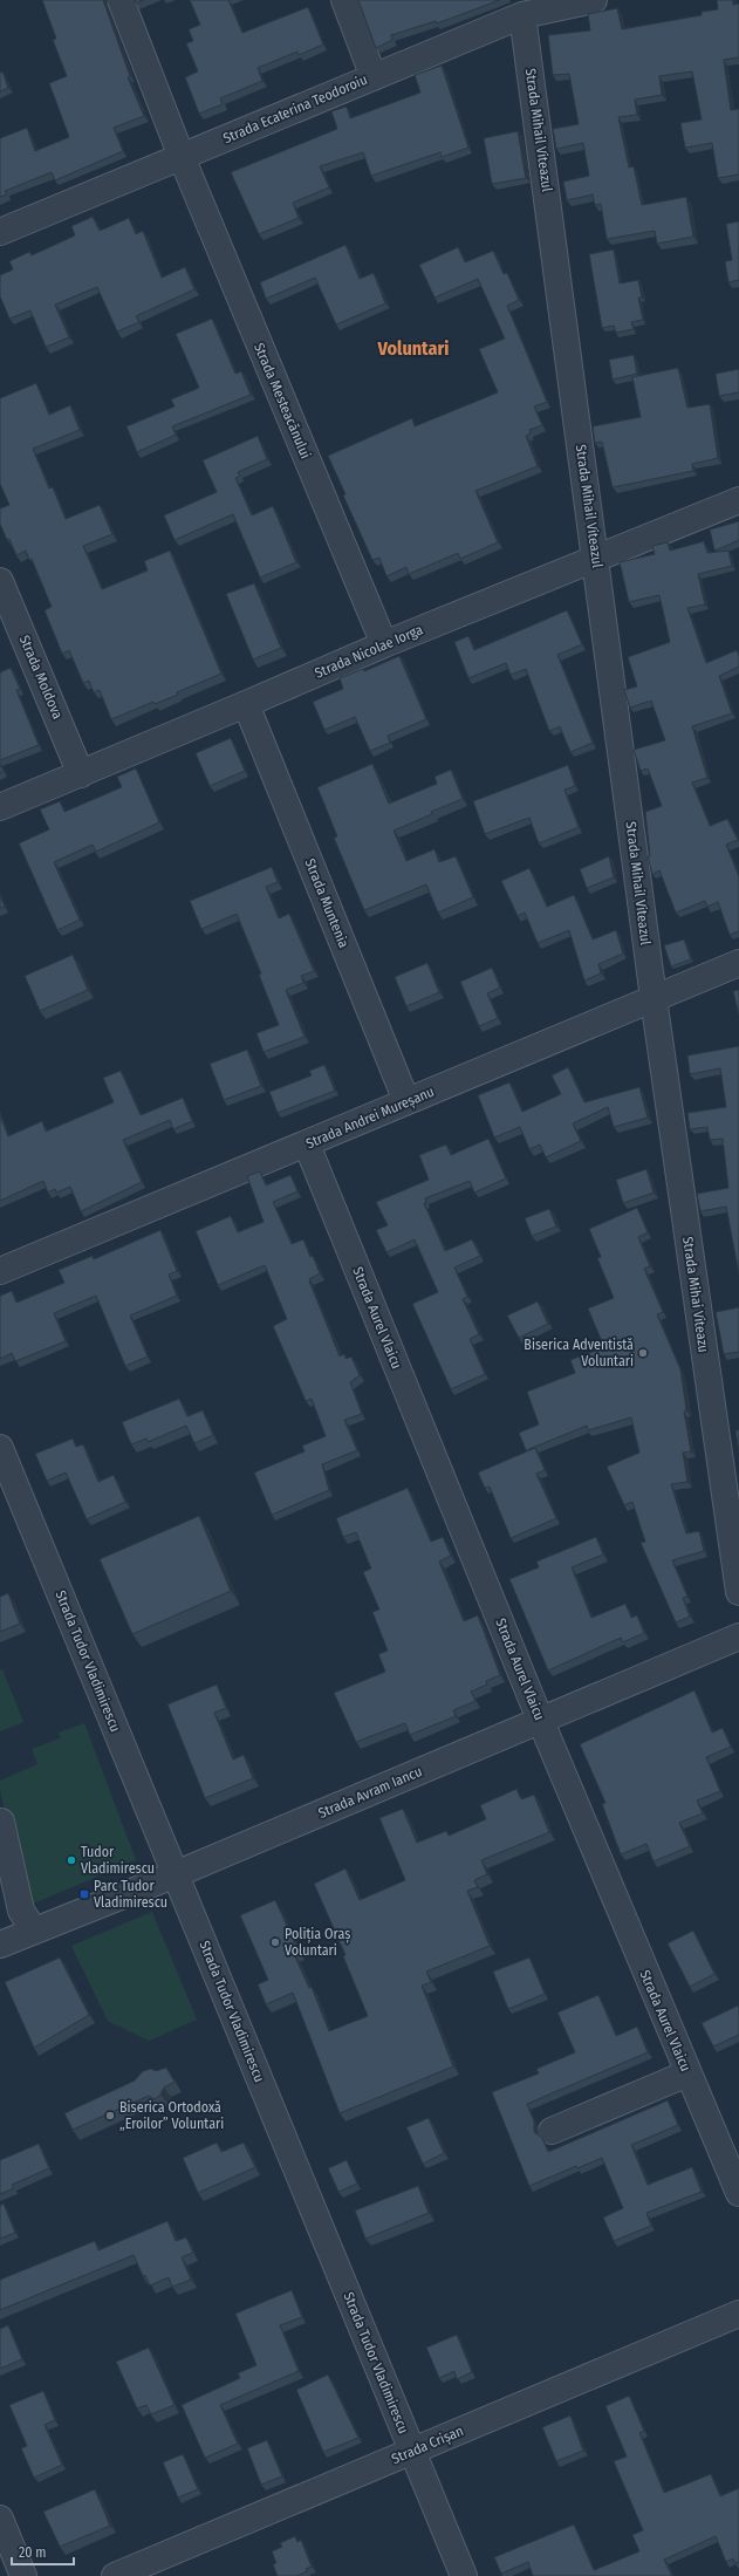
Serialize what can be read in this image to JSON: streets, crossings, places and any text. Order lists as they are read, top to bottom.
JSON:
{
  "streets": {
    "street": [
      "Strada Ecaterina Teodoroiu",
      "Strada Mihail Viteazul",
      "Strada Mesteacănului",
      "Strada Nicolae Iorga",
      "Strada Moldova",
      "Strada Muntenia",
      "Strada Andrei Mureșanu",
      "Strada Mihai Viteazu",
      "Strada Aurel Vlaicu",
      "Strada Tudor Vladimirescu",
      "Strada Avram Iancu",
      "Strada Crișan"
    ]
  },
  "crossings": [
    ["Strada Ecaterina Teodoroiu", "Strada Mihail Viteazul"],
    ["Strada Ecaterina Teodoroiu", "Strada Mesteacănului"],
    ["Strada Mihail Viteazul", "Strada Nicolae Iorga"],
    ["Strada Mihail Viteazul", "Strada Andrei Mureșanu"],
    ["Strada Mihail Viteazul", "Strada Mihai Viteazu"],
    ["Strada Mesteacănului", "Strada Nicolae Iorga"],
    ["Strada Nicolae Iorga", "Strada Moldova"],
    ["Strada Nicolae Iorga", "Strada Muntenia"],
    ["Strada Muntenia", "Strada Andrei Mureșanu"],
    ["Strada Andrei Mureșanu", "Strada Mihai Viteazu"],
    ["Strada Andrei Mureșanu", "Strada Aurel Vlaicu"],
    ["Strada Aurel Vlaicu", "Strada Avram Iancu"],
    ["Strada Tudor Vladimirescu", "Strada Avram Iancu"],
    ["Strada Tudor Vladimirescu", "Strada Crișan"]
  ],
  "districts": ["Voluntari"],
  "places": {
    "other": [
      "Biserica Adventistă Voluntari",
      "Tudor Vladimirescu",
      "Poliția Oraș Voluntari",
      "Biserica Ortodoxă „Eroilor” Voluntari"
    ],
    "transit": ["Parc Tudor Vladimirescu"]
  },
  "scale_bar": "20 m"
}
